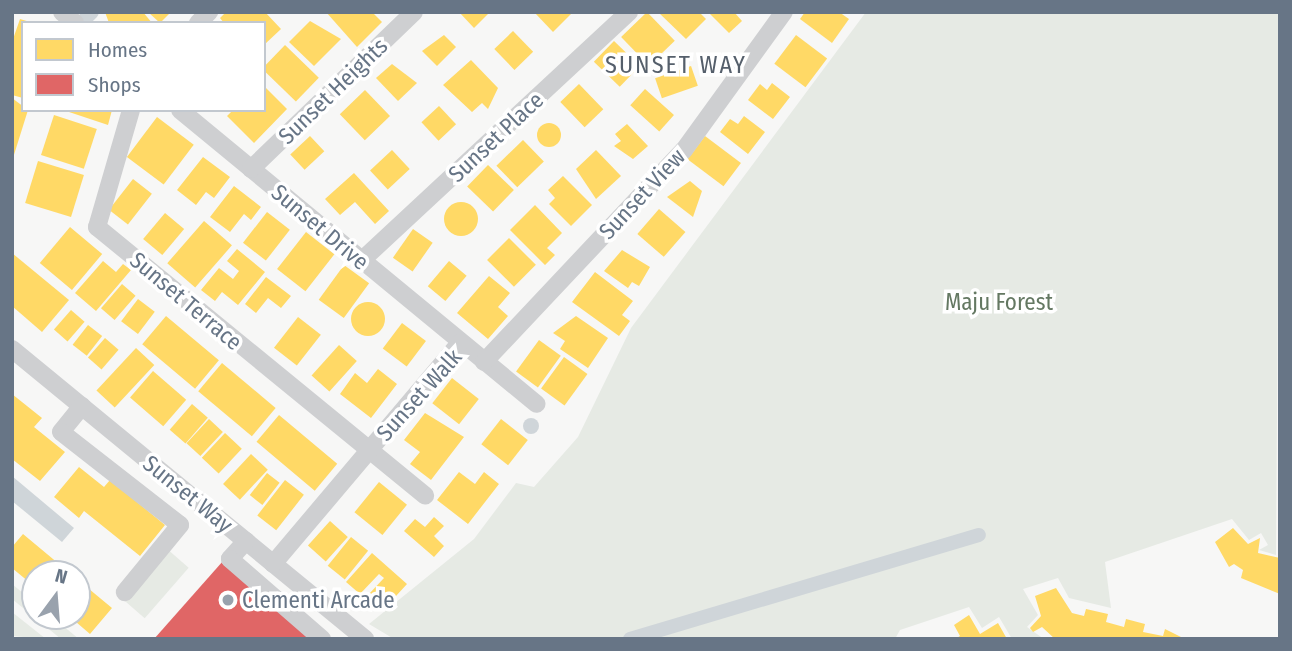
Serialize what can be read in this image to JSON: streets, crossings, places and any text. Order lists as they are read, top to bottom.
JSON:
{
  "streets": {
    "street": [
      "Sunset Heights",
      "Sunset Place",
      "Sunset View",
      "Sunset Drive",
      "Sunset Terrace",
      "Sunset Walk",
      "Sunset Way"
    ]
  },
  "crossings": [
    ["Sunset Heights", "Sunset Drive"],
    ["Sunset Place", "Sunset Drive"],
    ["Sunset View", "Sunset Walk"],
    ["Sunset Drive", "Sunset Walk"],
    ["Sunset Terrace", "Sunset Walk"],
    ["Sunset Walk", "Sunset Way"]
  ],
  "districts": ["SUNSET WAY"],
  "parks": ["Maju Forest"],
  "places": ["Clementi Arcade"],
  "legend": ["Homes", "Shops"],
  "north": "top"
}
